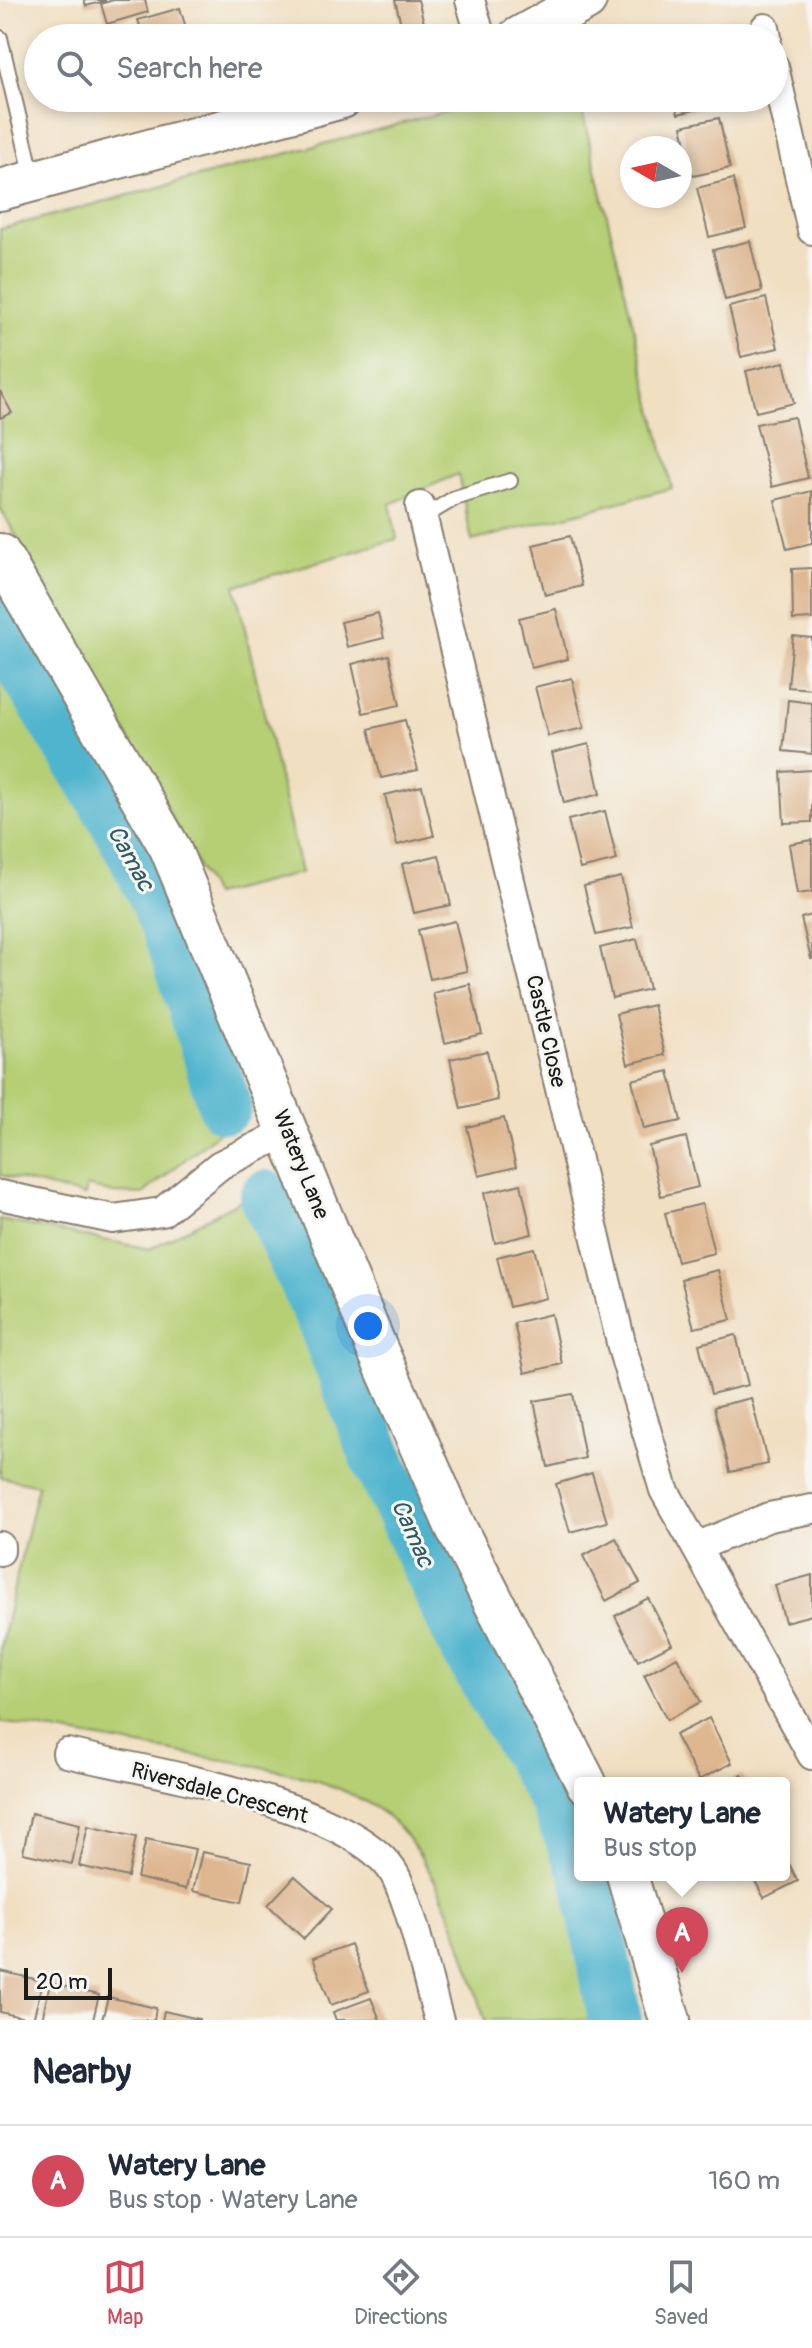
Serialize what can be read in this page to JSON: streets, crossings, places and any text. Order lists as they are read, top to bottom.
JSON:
{
  "streets": {
    "street": ["Castle Close", "Watery Lane", "Riversdale Crescent"]
  },
  "water": ["Camac"],
  "scale_bar": "20 m",
  "north": "left",
  "page": {
    "search": "Search here",
    "popup": ["Watery Lane", "Bus stop"],
    "pins": "A",
    "scale": "20 m",
    "heading": "Nearby",
    "list": [
      {
        "mark": "A",
        "name": "Watery Lane",
        "note": "Bus stop · Watery Lane",
        "value": "160 m"
      }
    ],
    "nav": ["Map", "Directions", "Saved"]
  }
}
